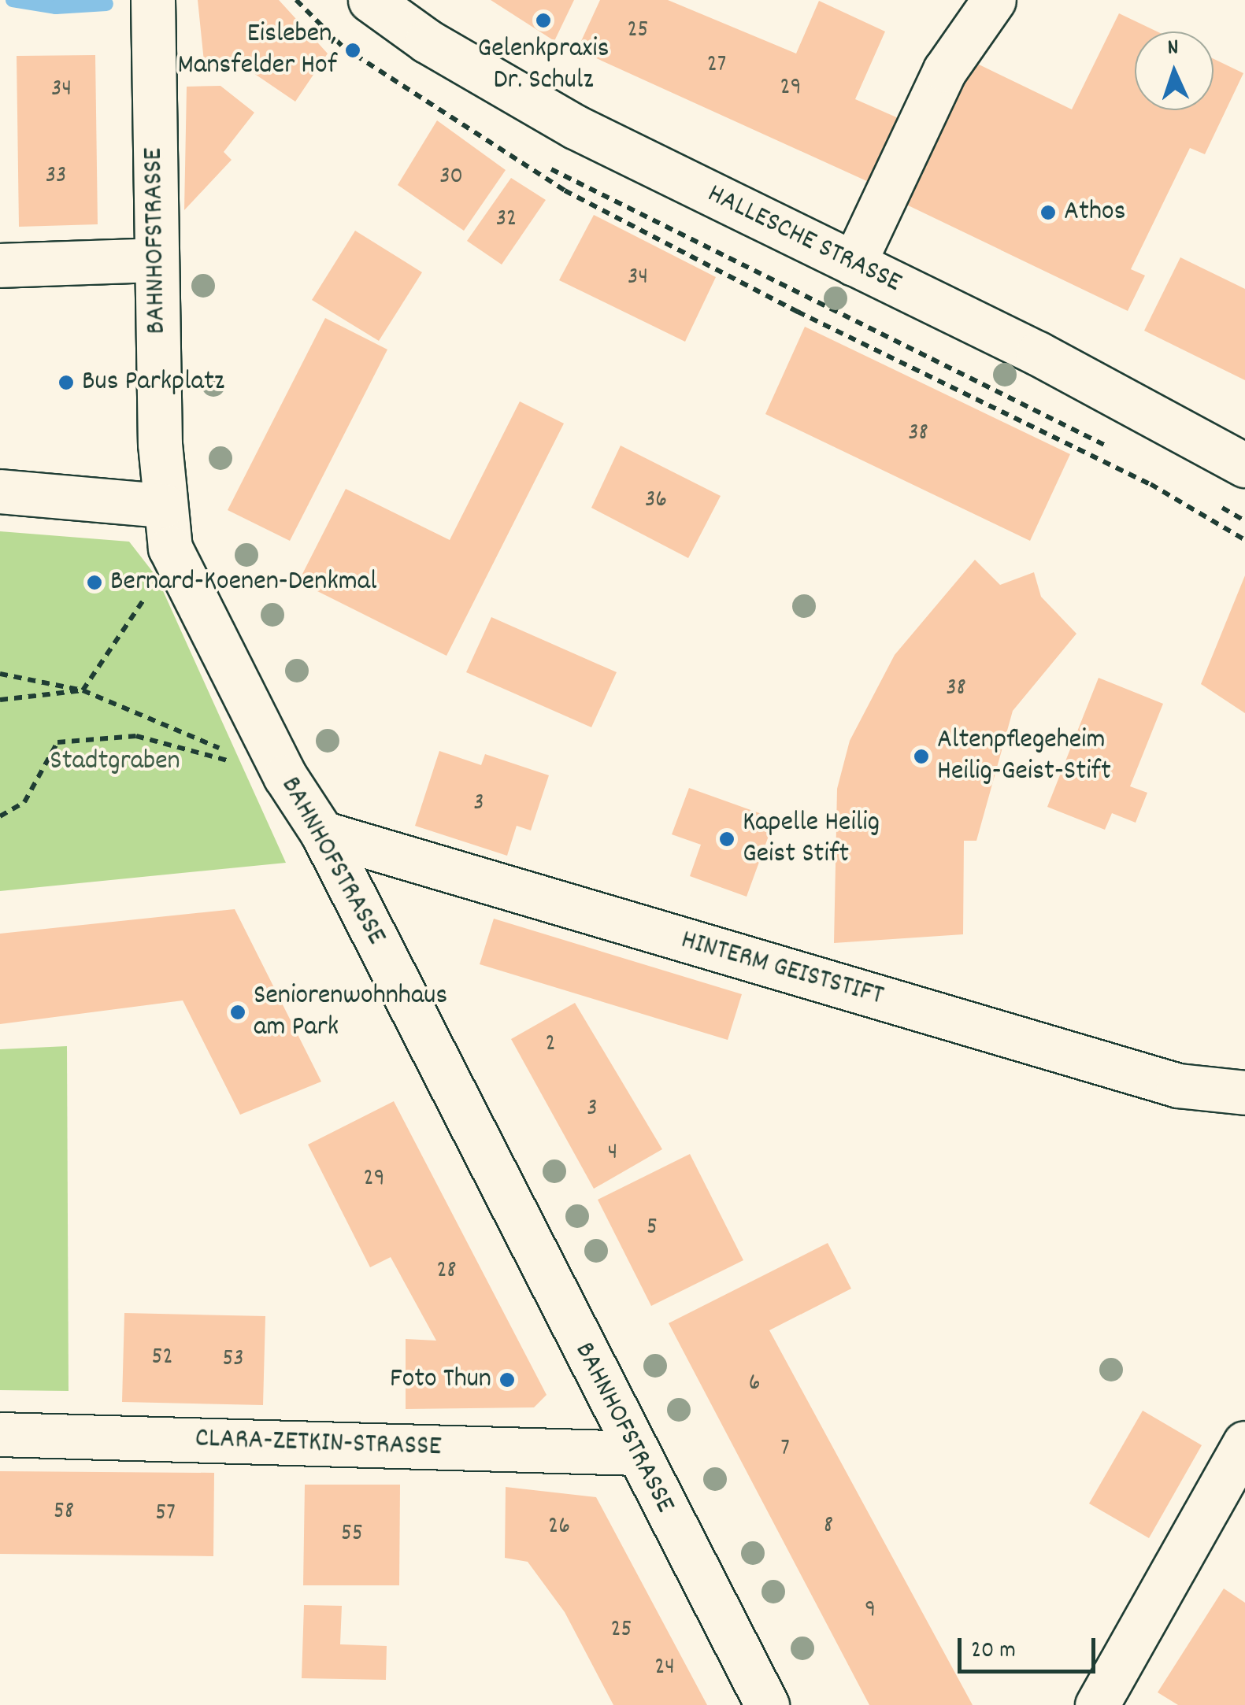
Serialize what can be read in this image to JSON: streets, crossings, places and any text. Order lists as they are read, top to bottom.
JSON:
{
  "streets": {
    "street": [
      "HALLESCHE STRASSE",
      "BAHNHOFSTRASSE",
      "HINTERM GEISTSTIFT",
      "CLARA-ZETKIN-STRASSE"
    ]
  },
  "crossings": [
    ["BAHNHOFSTRASSE", "HINTERM GEISTSTIFT"],
    ["BAHNHOFSTRASSE", "CLARA-ZETKIN-STRASSE"]
  ],
  "parks": ["Stadtgraben"],
  "places": [
    "Gelenkpraxis Dr. Schulz",
    "Eisleben, Mansfelder Hof",
    "Athos",
    "Bus Parkplatz",
    "Bernard-Koenen-Denkmal",
    "Altenpflegeheim Heilig-Geist-Stift",
    "Kapelle Heilig Geist Stift",
    "Seniorenwohnhaus am Park",
    "Foto Thun"
  ],
  "house_numbers": [
    "25",
    "27",
    "29",
    "34",
    "33",
    "30",
    "32",
    "34",
    "38",
    "36",
    "38",
    "3",
    "2",
    "3",
    "4",
    "29",
    "5",
    "28",
    "52",
    "53",
    "6",
    "7",
    "58",
    "57",
    "8",
    "26",
    "55",
    "9",
    "25",
    "24"
  ],
  "scale_bar": "20 m",
  "north": "top"
}
